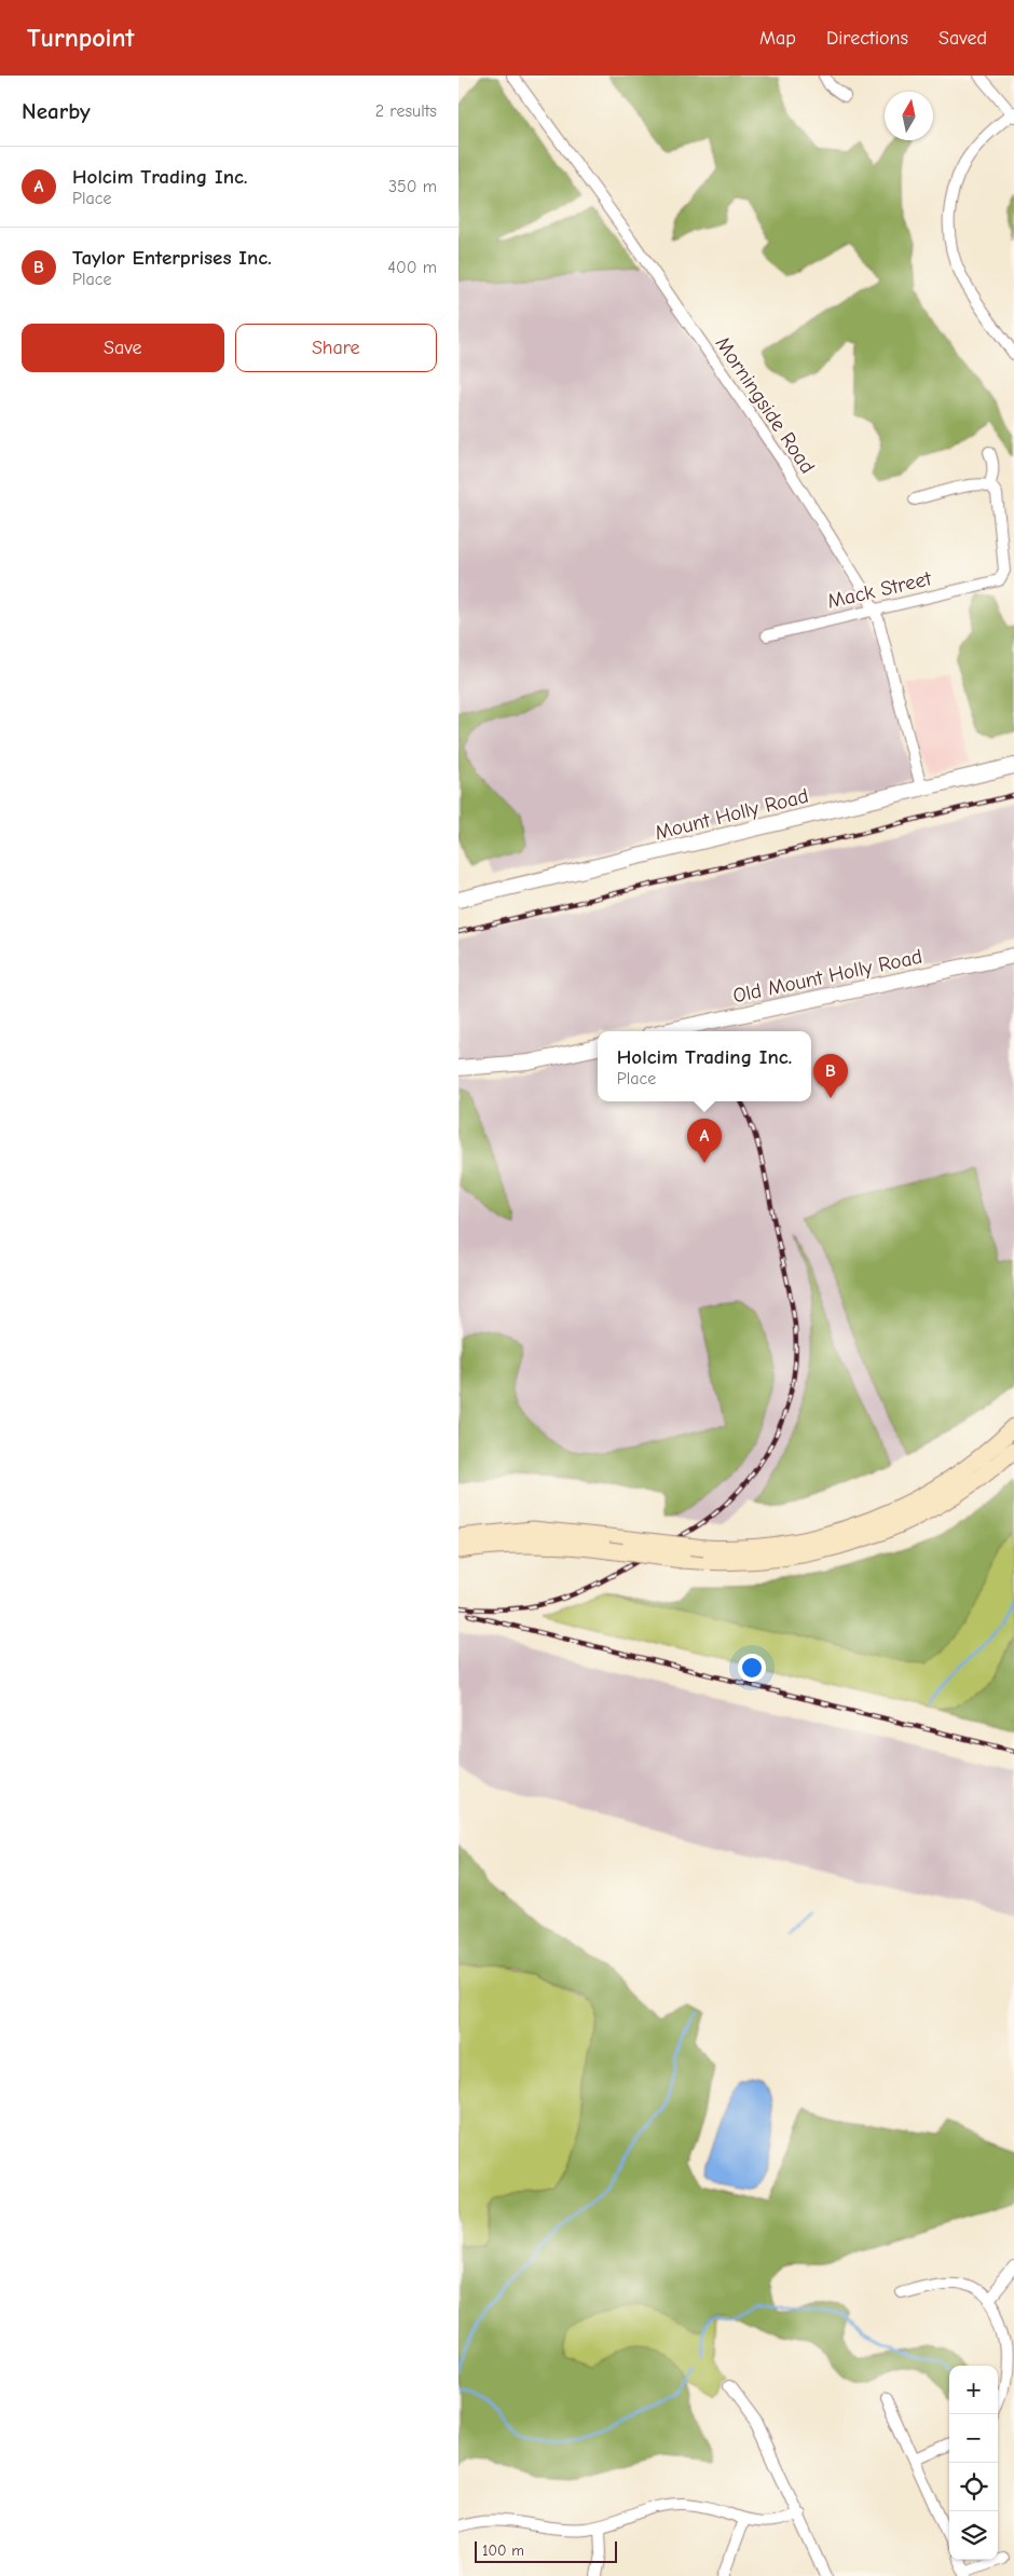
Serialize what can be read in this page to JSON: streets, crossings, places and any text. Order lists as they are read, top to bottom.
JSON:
{
  "streets": {
    "street": [
      "Morningside Road",
      "Mack Street",
      "Mount Holly Road",
      "Old Mount Holly Road"
    ]
  },
  "crossings": [
    ["Morningside Road", "Mack Street"],
    ["Morningside Road", "Mount Holly Road"]
  ],
  "scale_bar": "100 m",
  "north": "top",
  "page": {
    "header": "Turnpoint",
    "nav": ["Map", "Directions", "Saved"],
    "heading": ["Nearby", "2 results"],
    "list": [
      {
        "mark": "A",
        "name": "Holcim Trading Inc.",
        "note": "Place",
        "value": "350 m"
      },
      {
        "mark": "B",
        "name": "Taylor Enterprises Inc.",
        "note": "Place",
        "value": "400 m"
      }
    ],
    "buttons": ["Save", "Share"],
    "popup": ["Holcim Trading Inc.", "Place"],
    "pins": ["B", "A"],
    "map_buttons": ["+", "−"],
    "scale": "100 m"
  }
}
